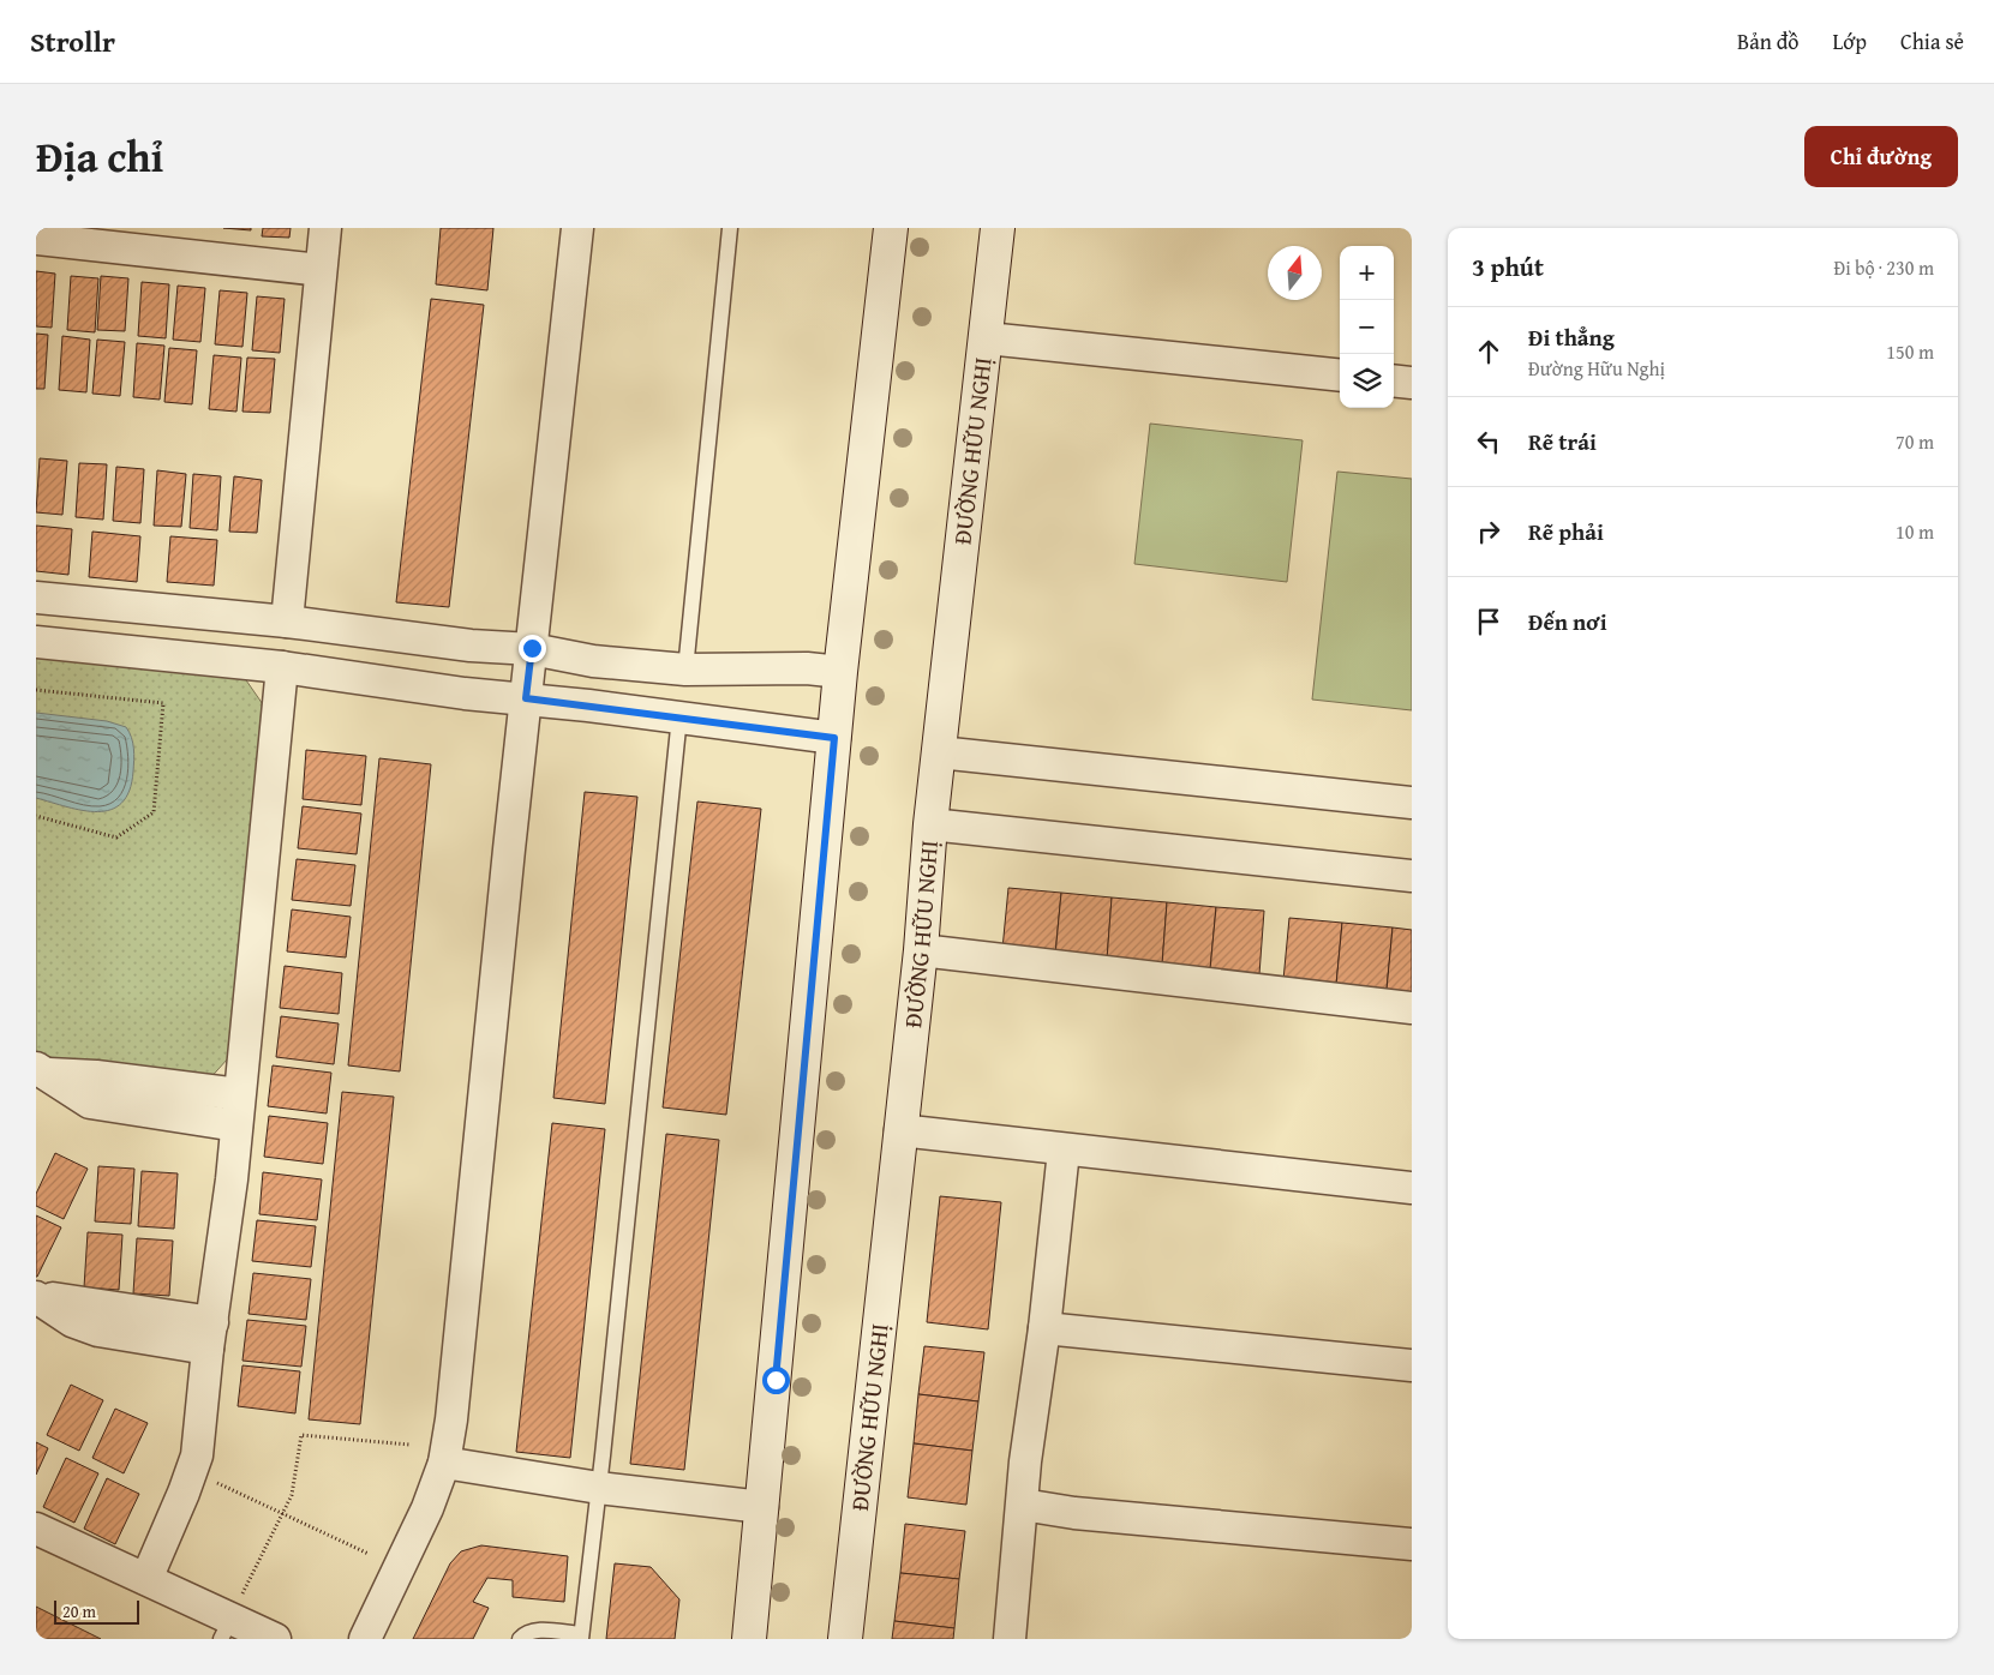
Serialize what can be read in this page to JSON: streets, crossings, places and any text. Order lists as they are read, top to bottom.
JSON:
{
  "streets": {
    "main road": ["ĐƯỜNG HỮU NGHỊ"]
  },
  "scale_bar": "20 m",
  "north": "top",
  "page": {
    "header": "Strollr",
    "nav": ["Bản đồ", "Lớp", "Chia sẻ"],
    "title": "Địa chỉ",
    "buttons": "Chỉ đường",
    "heading": ["3 phút", "Đi bộ · 230 m"],
    "map_buttons": ["+", "−"],
    "list": [
      ["Đi thẳng", "Đường Hữu Nghị", "150 m"],
      ["Rẽ trái", "70 m"],
      ["Rẽ phải", "10 m"],
      "Đến nơi"
    ],
    "scale": "20 m"
  }
}
